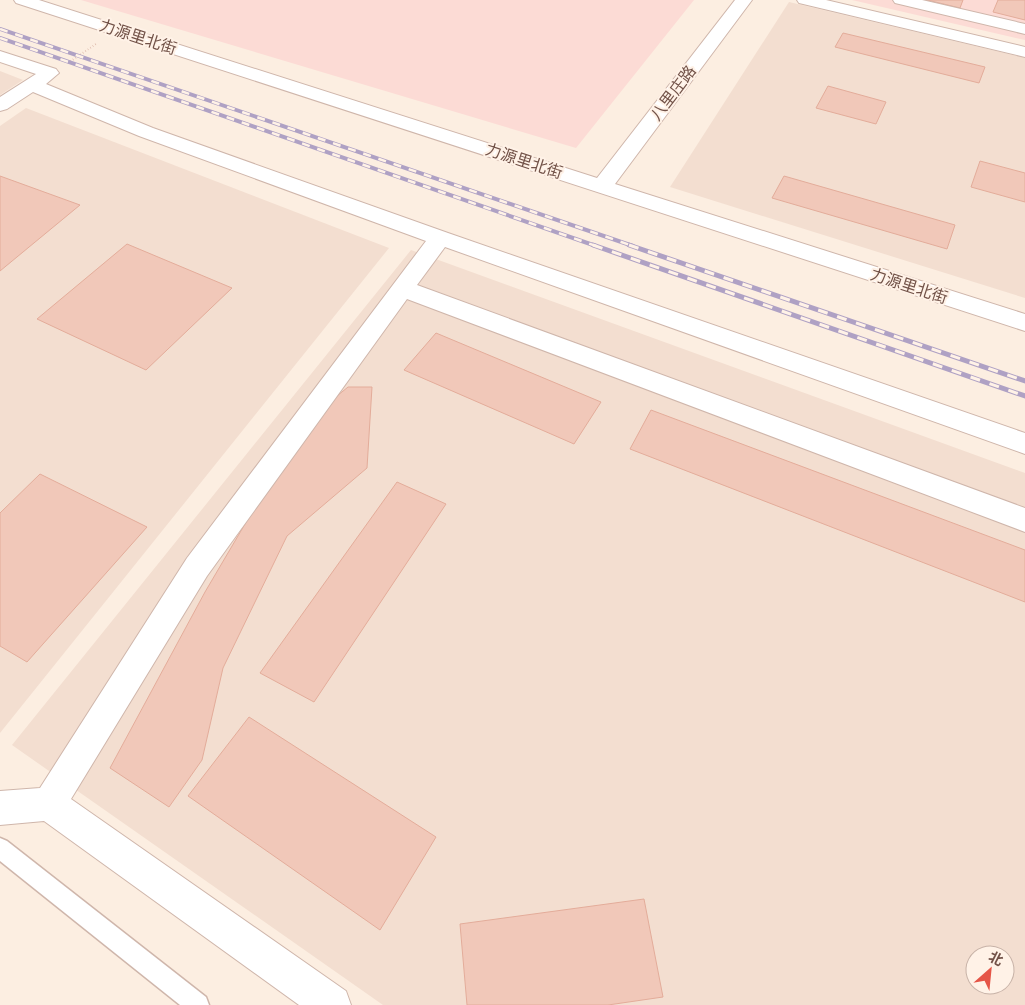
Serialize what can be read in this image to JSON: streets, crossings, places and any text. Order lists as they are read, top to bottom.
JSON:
{
  "streets": {
    "street": ["力源里北街", "八里庄路"]
  },
  "crossings": [
    ["力源里北街", "八里庄路"]
  ],
  "north": "top right"
}
